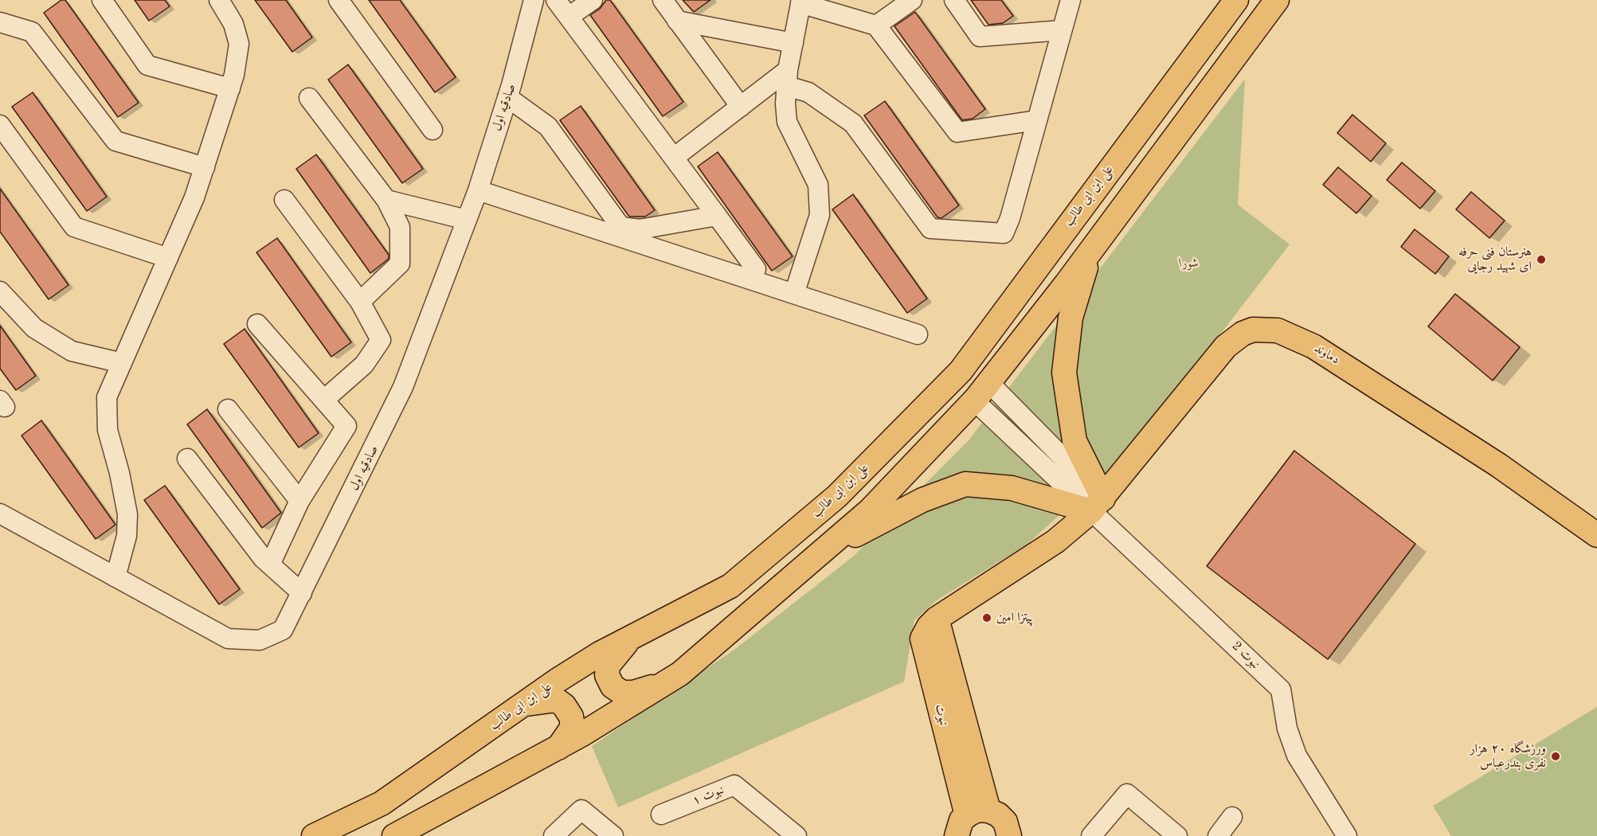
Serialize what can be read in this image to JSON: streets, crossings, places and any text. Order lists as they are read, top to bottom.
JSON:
{
  "streets": {
    "main road": ["علی ابن ابی طالب", "دماوند", "نبوت"],
    "street": ["صادقیه اول", "نبوت 2", "نبوت ۱"]
  },
  "crossings": [
    ["دماوند", "نبوت 2"],
    ["دماوند", "نبوت"],
    ["نبوت 2", "نبوت"]
  ],
  "parks": ["شورا"],
  "places": ["هنرستان فنی حرفه ای شهید رجایی", "پیتزا امین", "ورزشگاه ۲۰ هزار نفری بندرعباس"]
}
